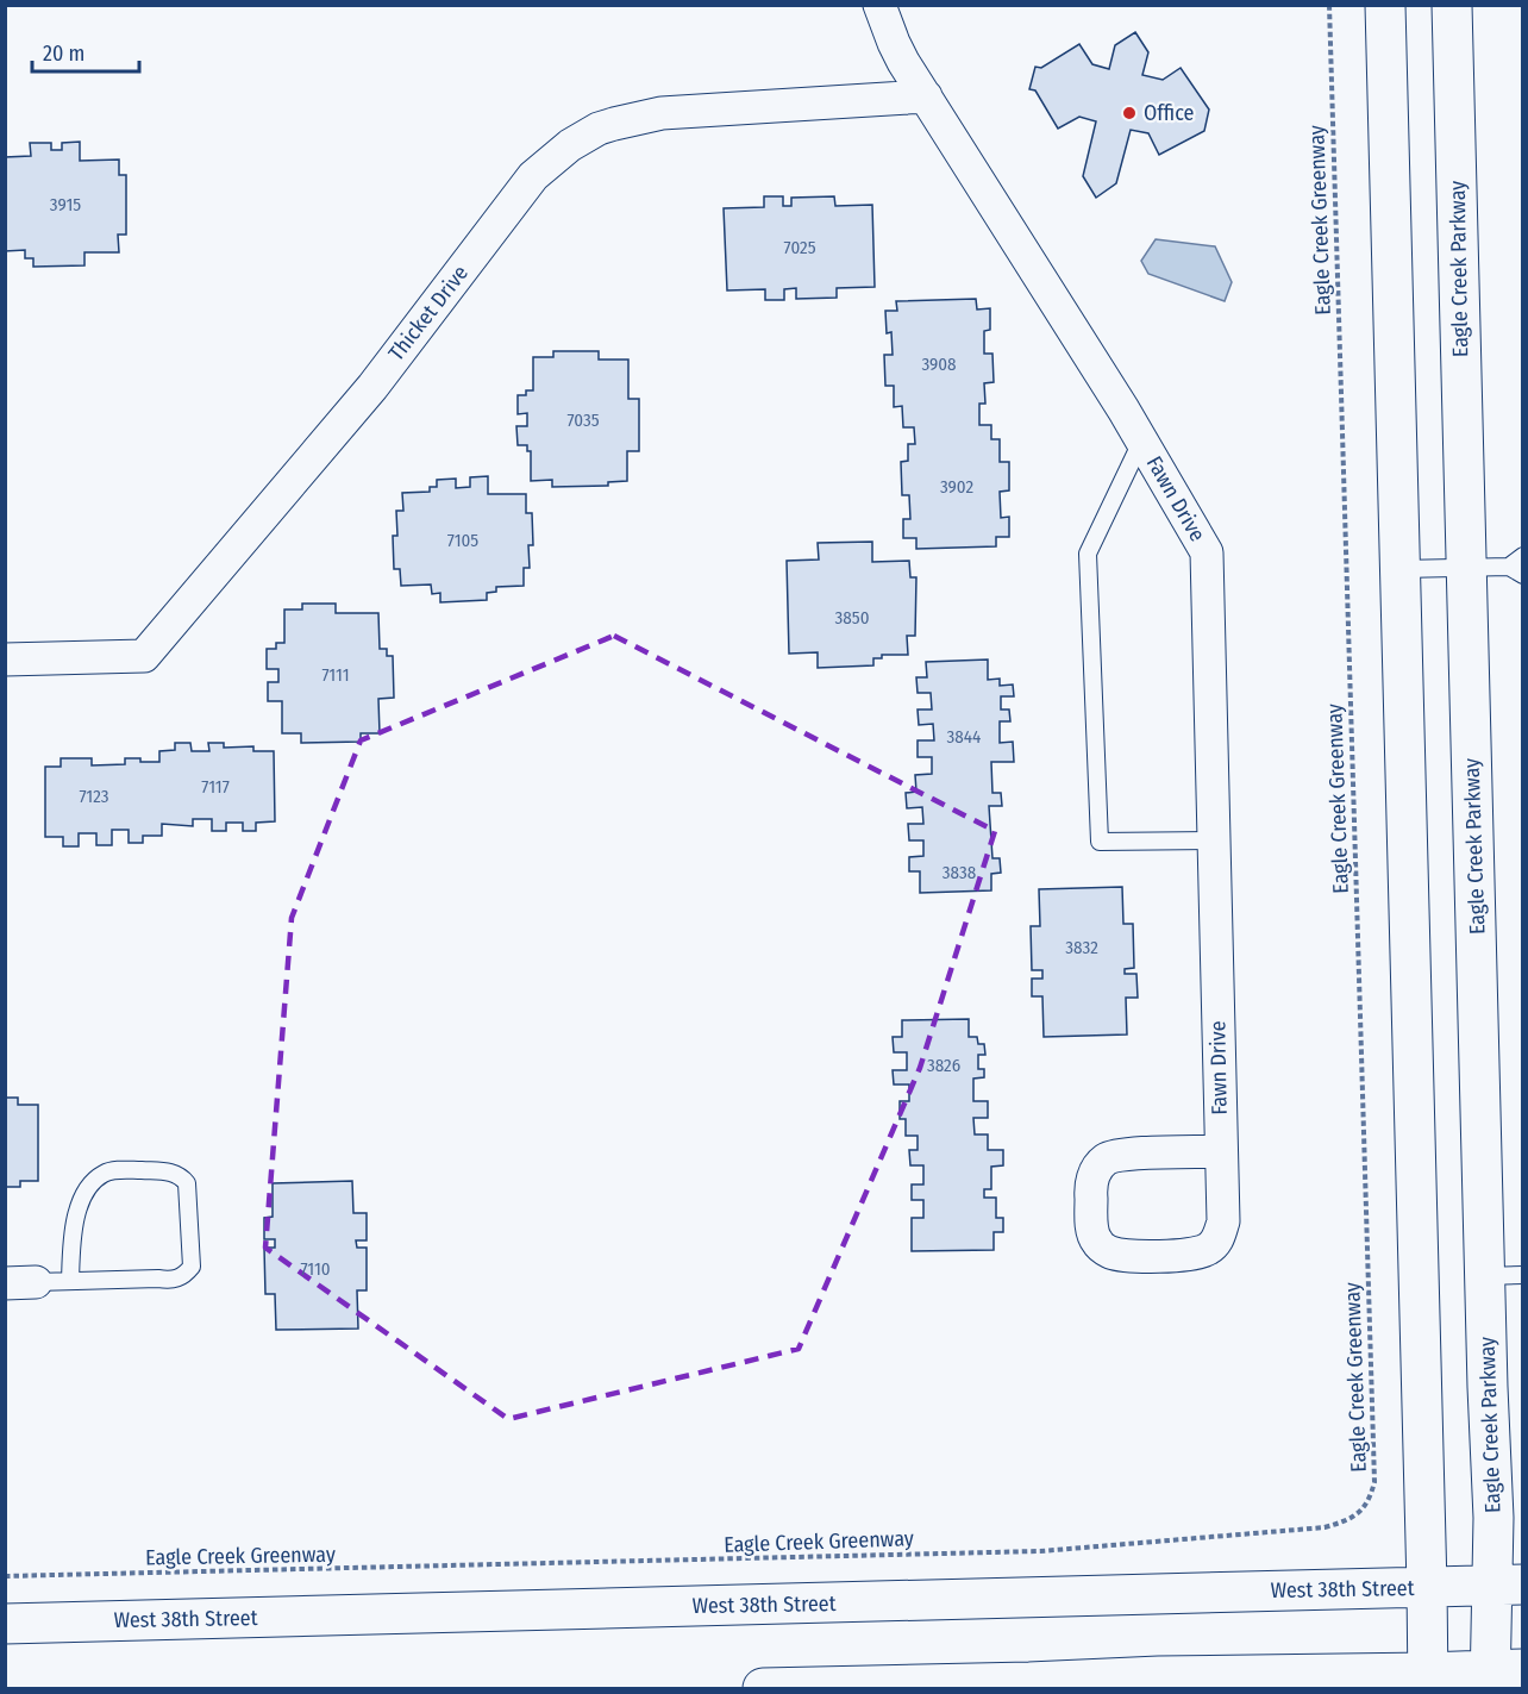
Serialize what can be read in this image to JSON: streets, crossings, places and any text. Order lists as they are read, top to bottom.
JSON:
{
  "streets": {
    "main road": ["Eagle Creek Parkway", "West 38th Street"],
    "street": ["Thicket Drive", "Fawn Drive"],
    "path": ["Eagle Creek Greenway"]
  },
  "crossings": [
    ["Eagle Creek Parkway", "West 38th Street"],
    ["Thicket Drive", "Fawn Drive"]
  ],
  "places": ["Office"],
  "house_numbers": [
    "3915",
    "7025",
    "3908",
    "7035",
    "3902",
    "7105",
    "3850",
    "7111",
    "3844",
    "7117",
    "7123",
    "3838",
    "3832",
    "3826",
    "7110"
  ],
  "scale_bar": "20 m"
}
